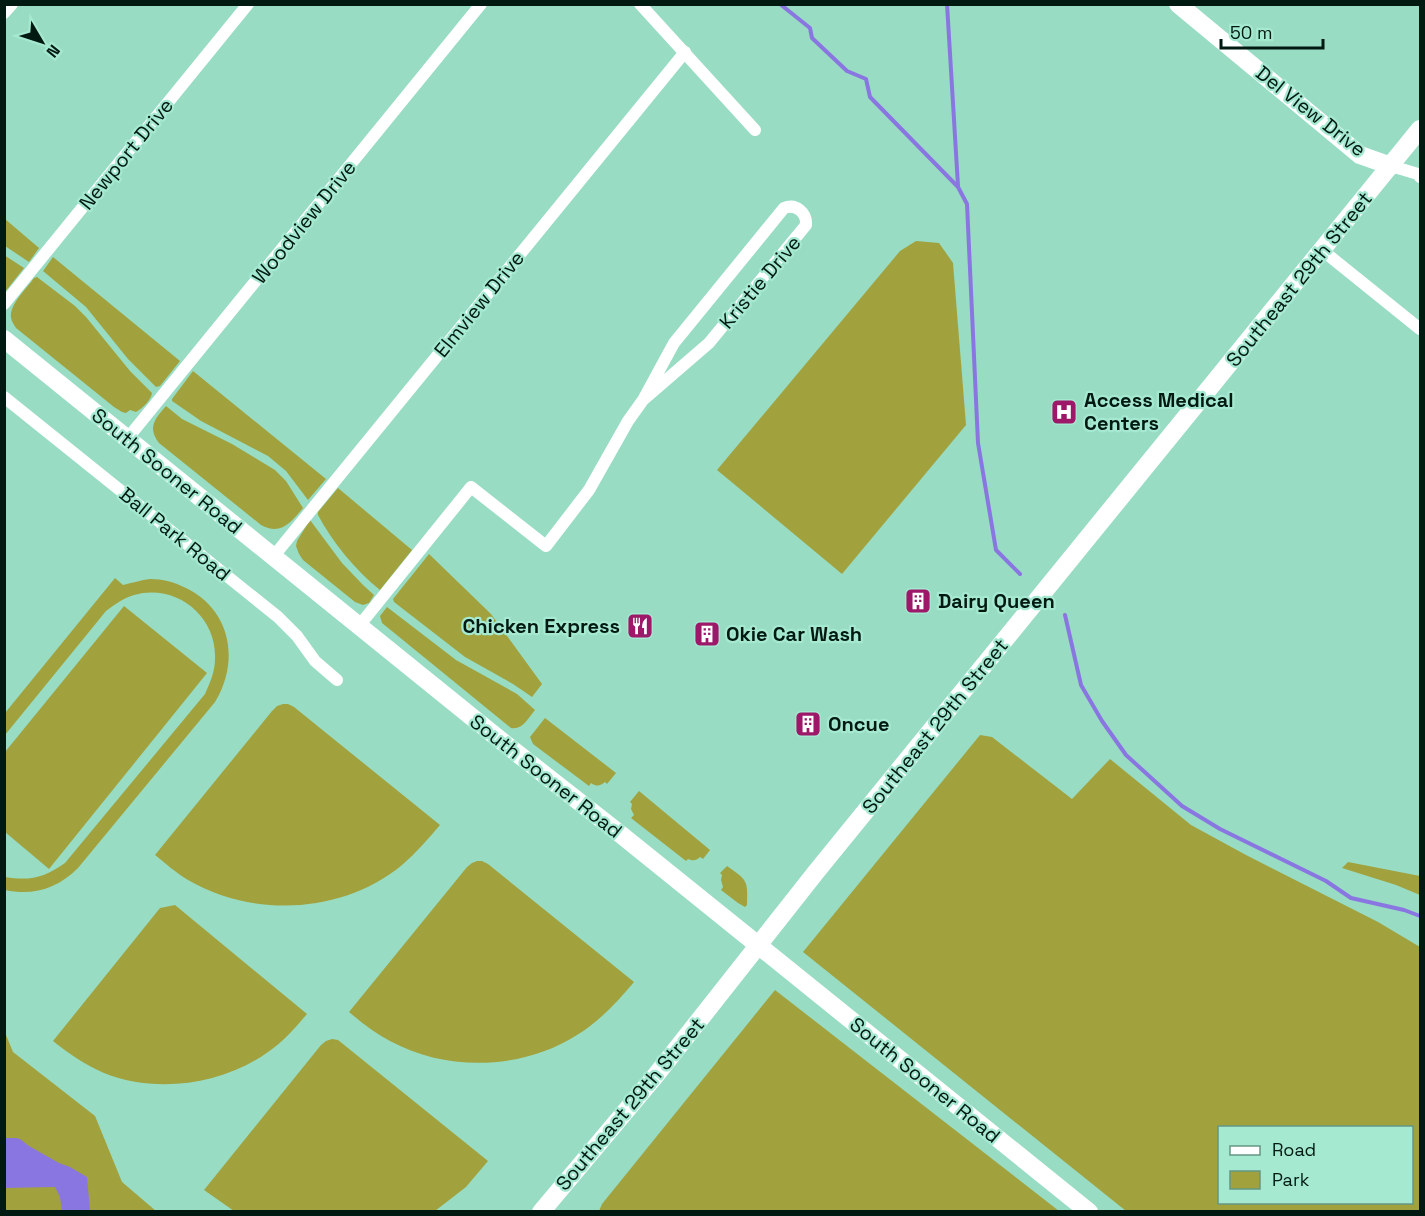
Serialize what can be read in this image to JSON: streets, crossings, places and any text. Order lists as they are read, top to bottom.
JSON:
{
  "streets": {
    "main road": ["Del View Drive", "Southeast 29th Street", "South Sooner Road"],
    "street": [
      "Newport Drive",
      "Woodview Drive",
      "Kristie Drive",
      "Elmview Drive",
      "Ball Park Road"
    ]
  },
  "crossings": [
    ["Del View Drive", "Southeast 29th Street"],
    ["Woodview Drive", "South Sooner Road"],
    ["Southeast 29th Street", "South Sooner Road"],
    ["Kristie Drive", "South Sooner Road"],
    ["Elmview Drive", "South Sooner Road"]
  ],
  "places": {
    "hospital": ["Access Medical Centers"],
    "building": ["Dairy Queen", "Okie Car Wash", "Oncue"],
    "restaurant": ["Chicken Express"]
  },
  "legend": ["Road", "Park"],
  "scale_bar": "50 m",
  "north": "bottom right"
}
